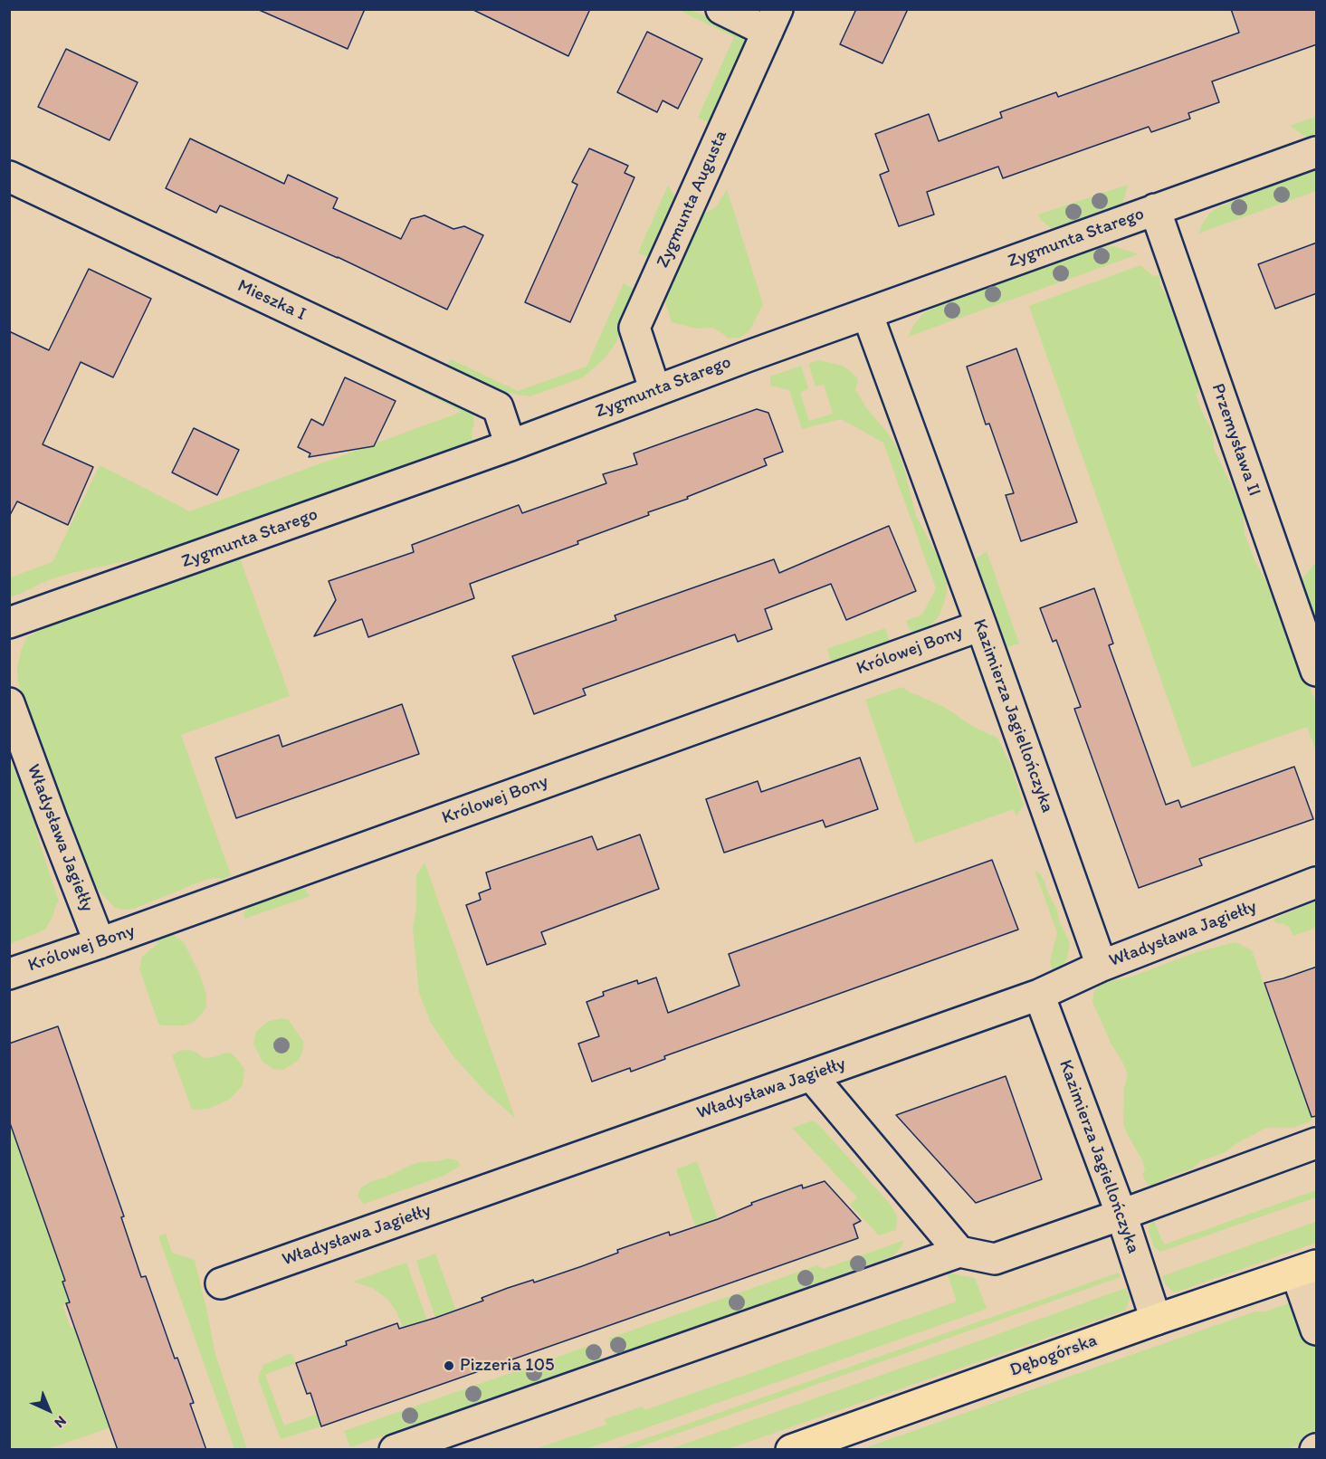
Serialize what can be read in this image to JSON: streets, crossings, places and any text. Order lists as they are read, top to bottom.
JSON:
{
  "streets": {
    "main road": ["Dębogórska"],
    "street": [
      "Zygmunta Augusta",
      "Zygmunta Starego",
      "Mieszka I",
      "Przemysława II",
      "Królowej Bony",
      "Kazimierza Jagiellończyka",
      "Władysława Jagiełły"
    ]
  },
  "crossings": [
    ["Zygmunta Augusta", "Zygmunta Starego"],
    ["Zygmunta Starego", "Mieszka I"],
    ["Zygmunta Starego", "Przemysława II"],
    ["Zygmunta Starego", "Kazimierza Jagiellończyka"],
    ["Królowej Bony", "Kazimierza Jagiellończyka"],
    ["Królowej Bony", "Władysława Jagiełły"],
    ["Kazimierza Jagiellończyka", "Władysława Jagiełły"],
    ["Kazimierza Jagiellończyka", "Dębogórska"]
  ],
  "places": ["Pizzeria 105"],
  "north": "bottom right"
}
